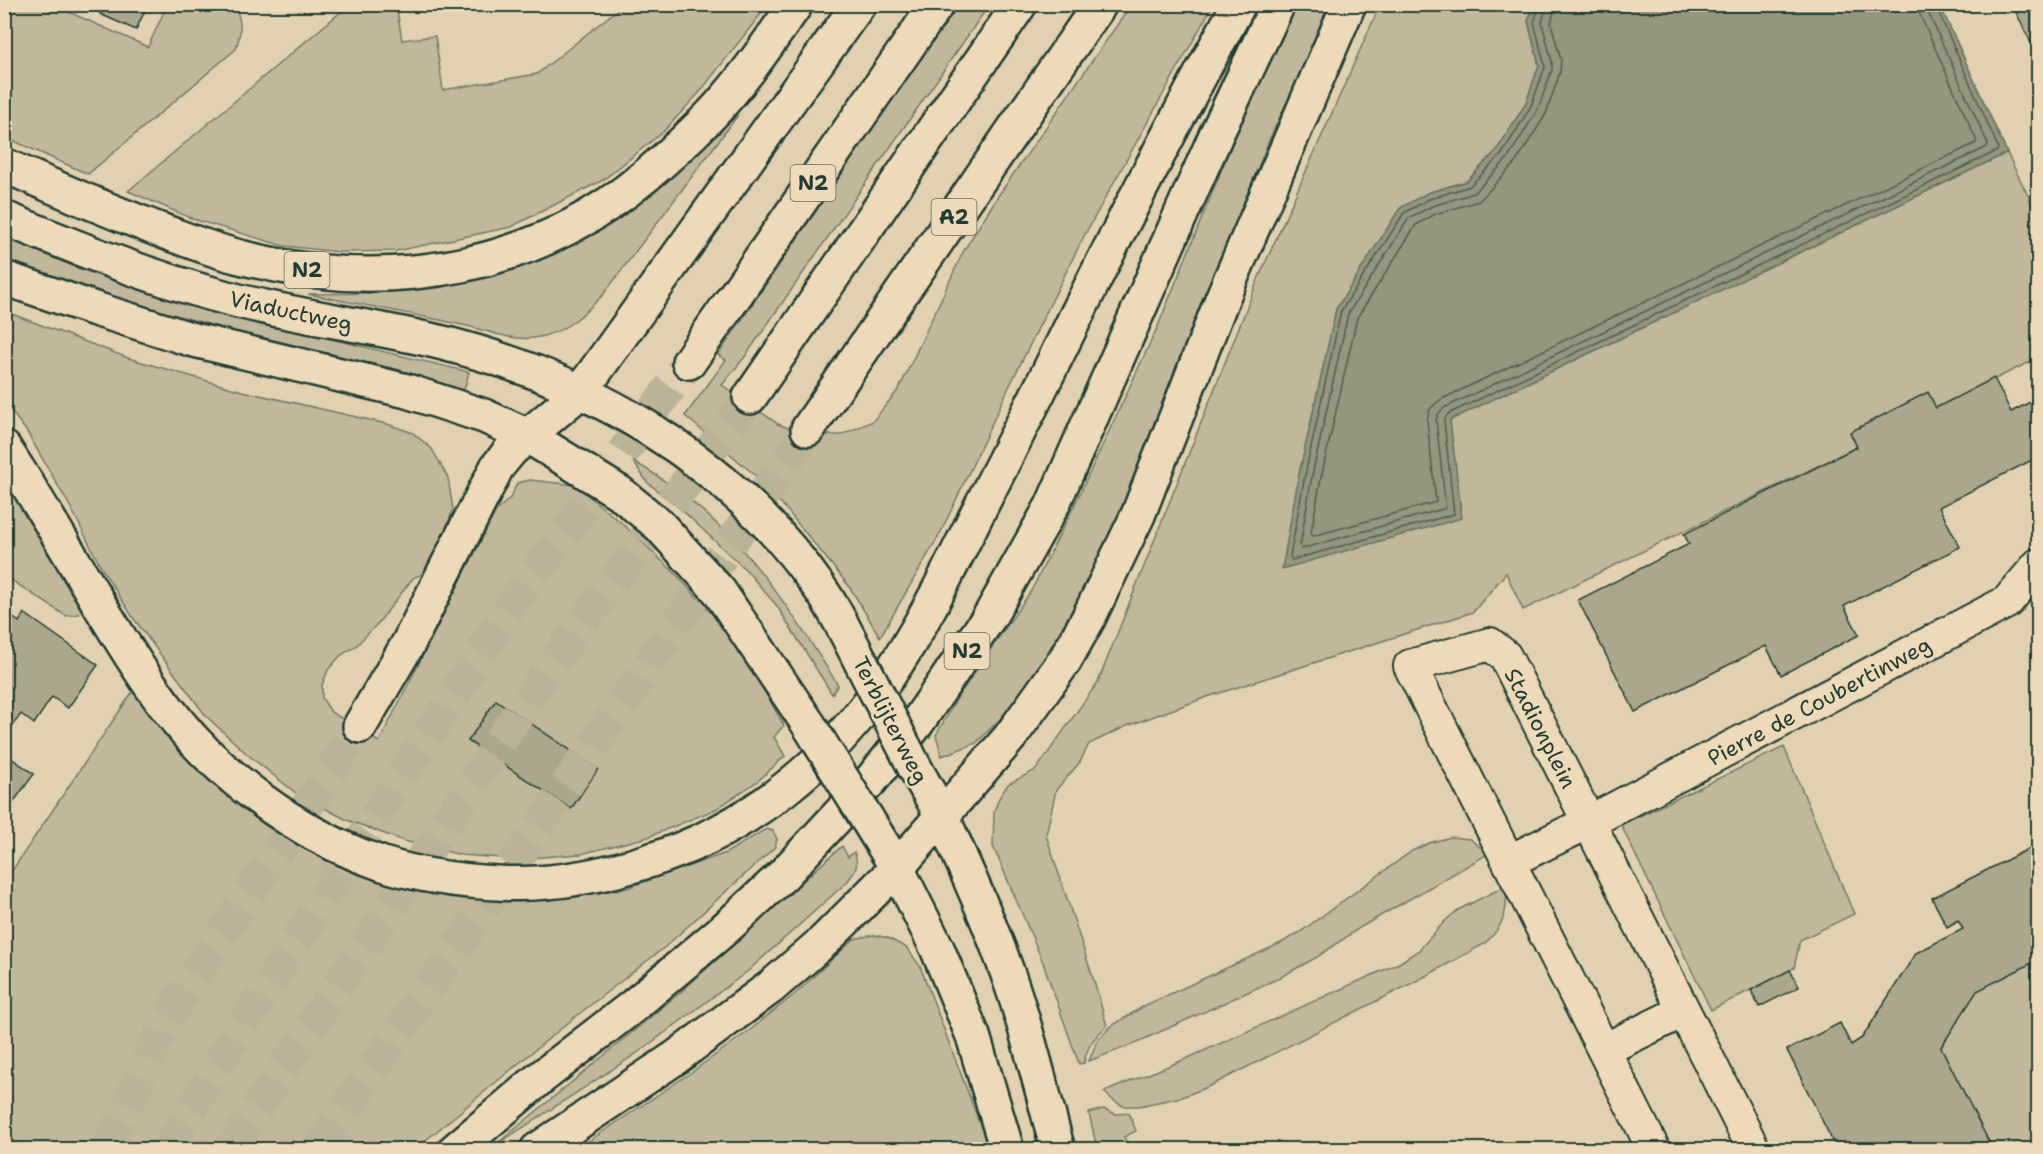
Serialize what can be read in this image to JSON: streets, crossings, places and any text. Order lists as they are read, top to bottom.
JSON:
{
  "streets": {
    "main road": [
      "N2",
      "A2",
      "Viaductweg",
      "Terblijterweg"
    ],
    "street": ["Pierre de Coubertinweg", "Stadionplein"]
  },
  "crossings": [
    ["Viaductweg", "Terblijterweg"],
    ["Pierre de Coubertinweg", "Stadionplein"]
  ]
}
